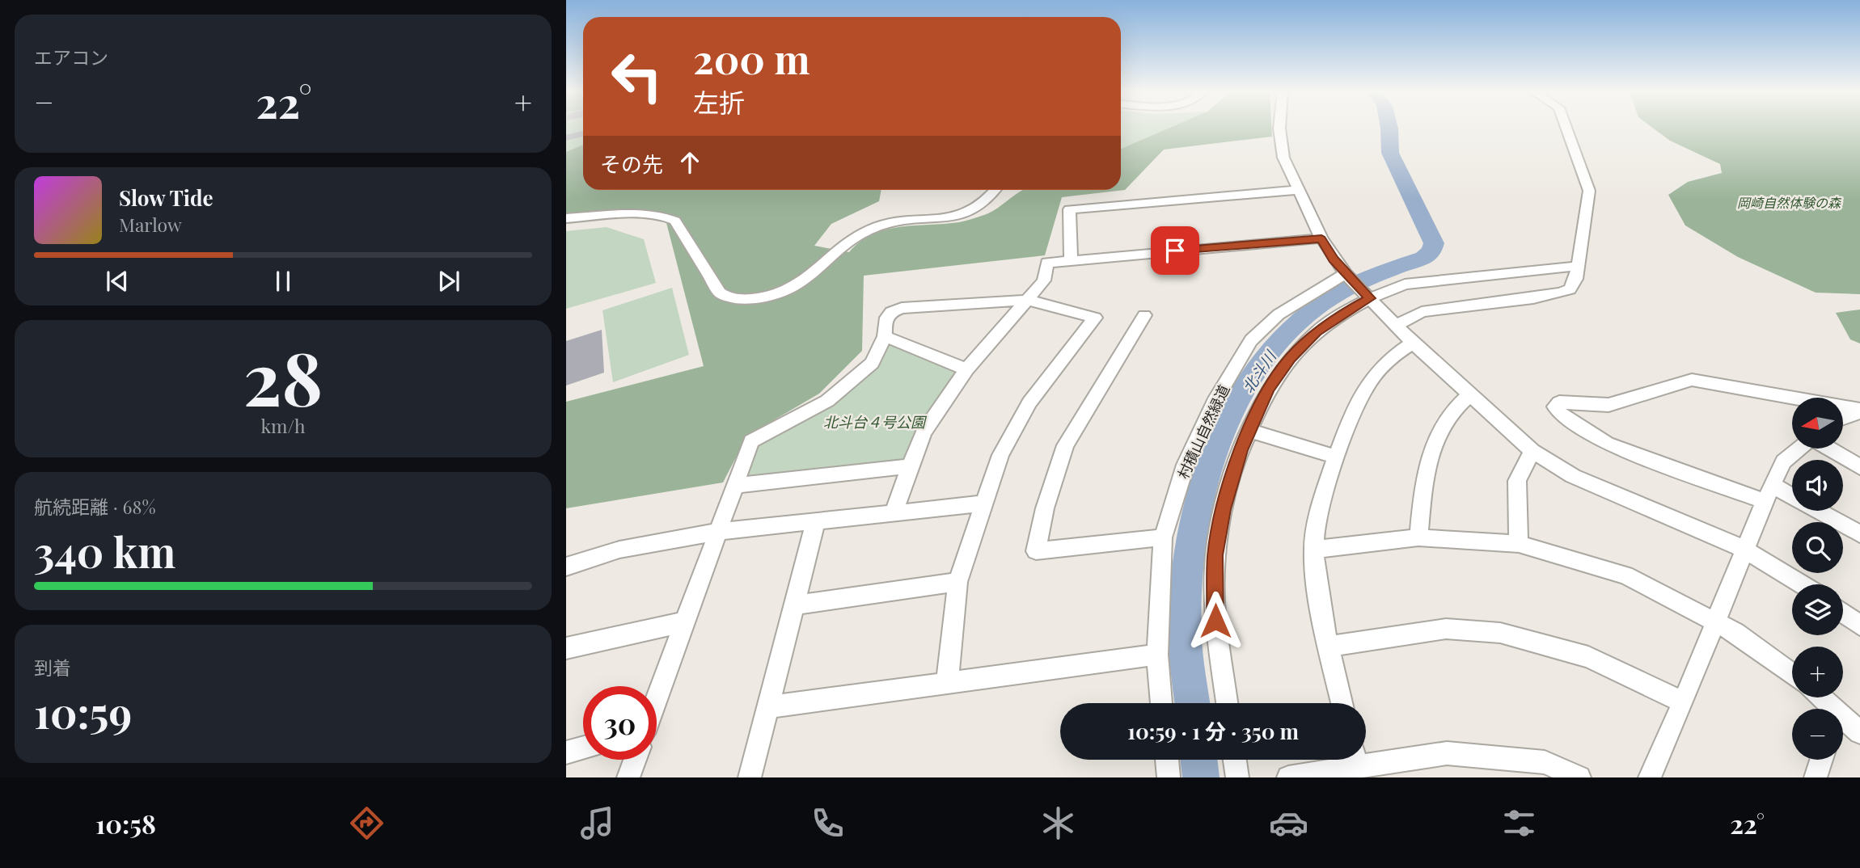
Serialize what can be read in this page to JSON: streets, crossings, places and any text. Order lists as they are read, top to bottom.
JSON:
{
  "streets": {
    "street": ["村積山自然緑道"]
  },
  "water": ["北斗川"],
  "parks": ["岡崎自然体験の森", "北斗台４号公園"],
  "north": "left",
  "page": {
    "tile": [
      "エアコン",
      ["28", "km/h"],
      ["航続距離 · 68%", "340 km"],
      ["到着", "10:59"]
    ],
    "turn": ["200 m", "左折"],
    "heat": ["−", "22°", "+"],
    "then": "その先",
    "song": ["Slow Tide", "Marlow"],
    "map_buttons": ["+", "−"],
    "limit": "30",
    "trip": "10:59 · 1 分 · 350 m",
    "tabs": ["10:58", "22°"]
  }
}
